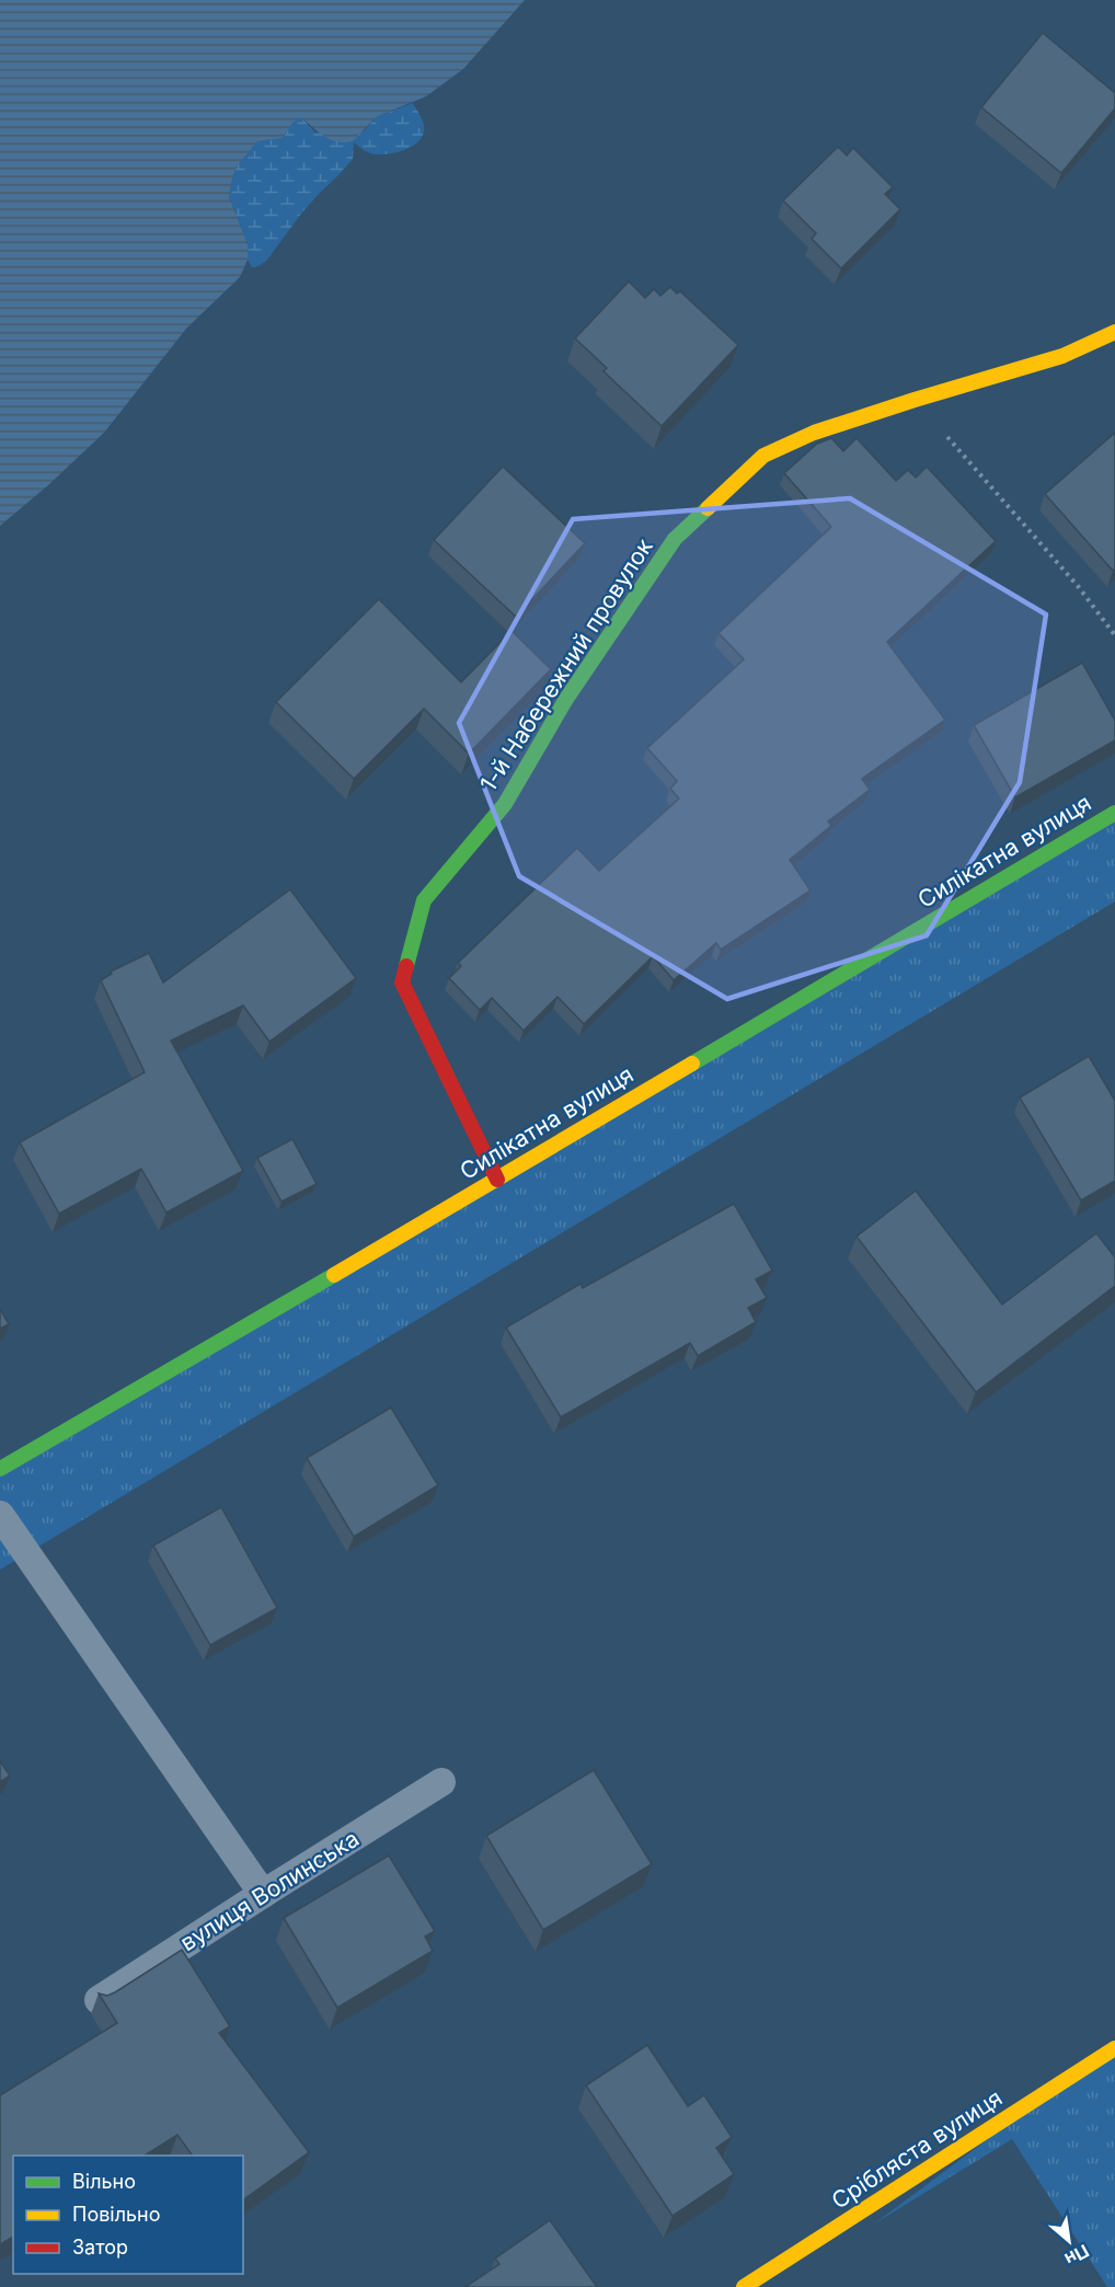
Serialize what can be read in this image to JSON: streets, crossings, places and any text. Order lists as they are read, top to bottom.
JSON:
{
  "streets": {
    "street": ["1-й Набережний провулок", "Силікатна вулиця", "Срібляста вулиця"],
    "lane": ["вулиця Волинська"]
  },
  "crossings": [
    ["1-й Набережний провулок", "Силікатна вулиця"]
  ],
  "legend": ["Вільно", "Повільно", "Затор"],
  "north": "bottom right"
}
